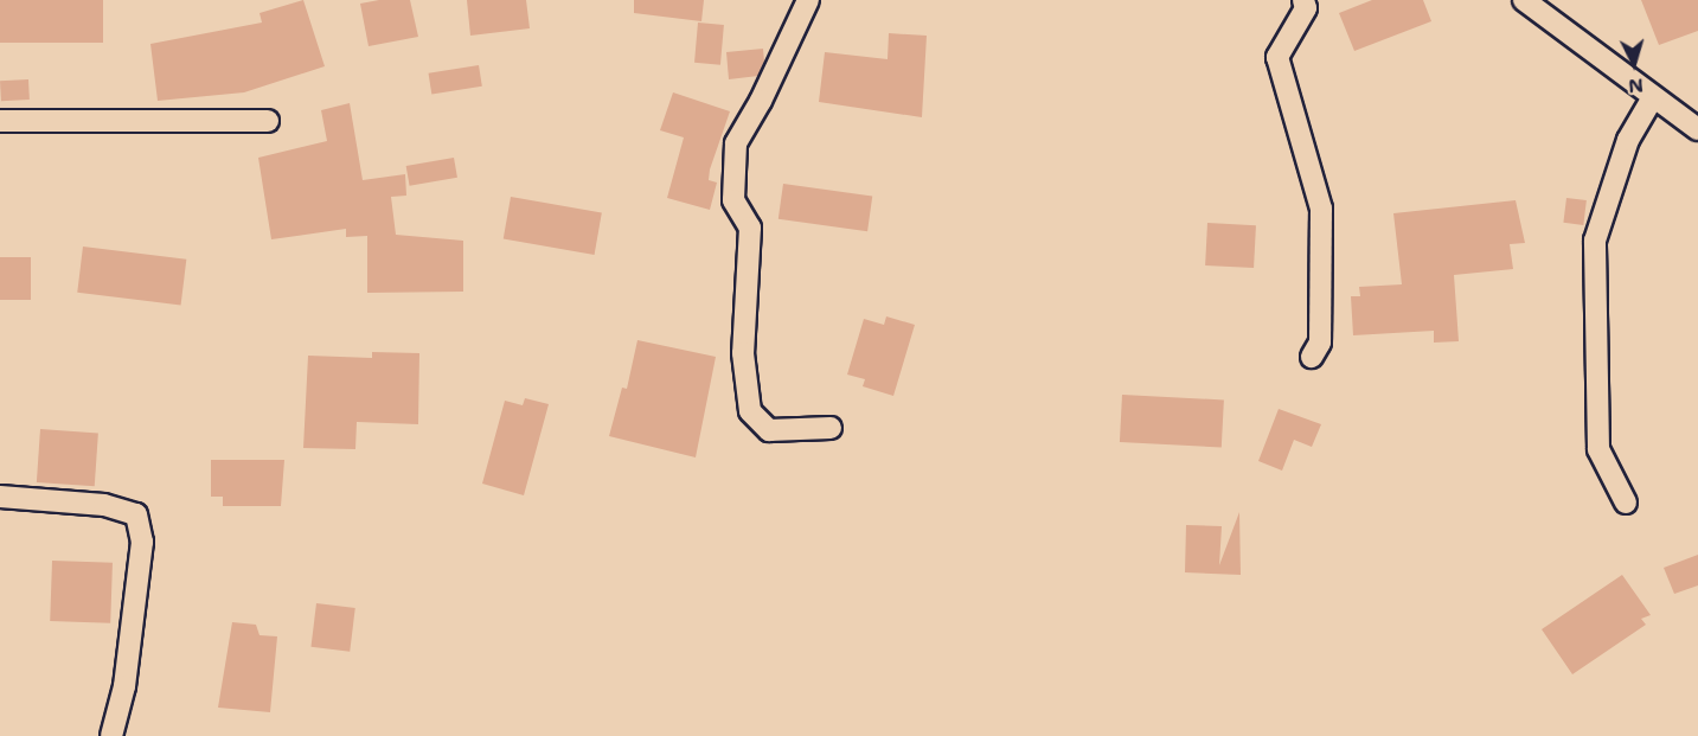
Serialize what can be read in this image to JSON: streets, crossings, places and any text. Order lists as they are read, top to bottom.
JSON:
{
  "north": "bottom"
}
